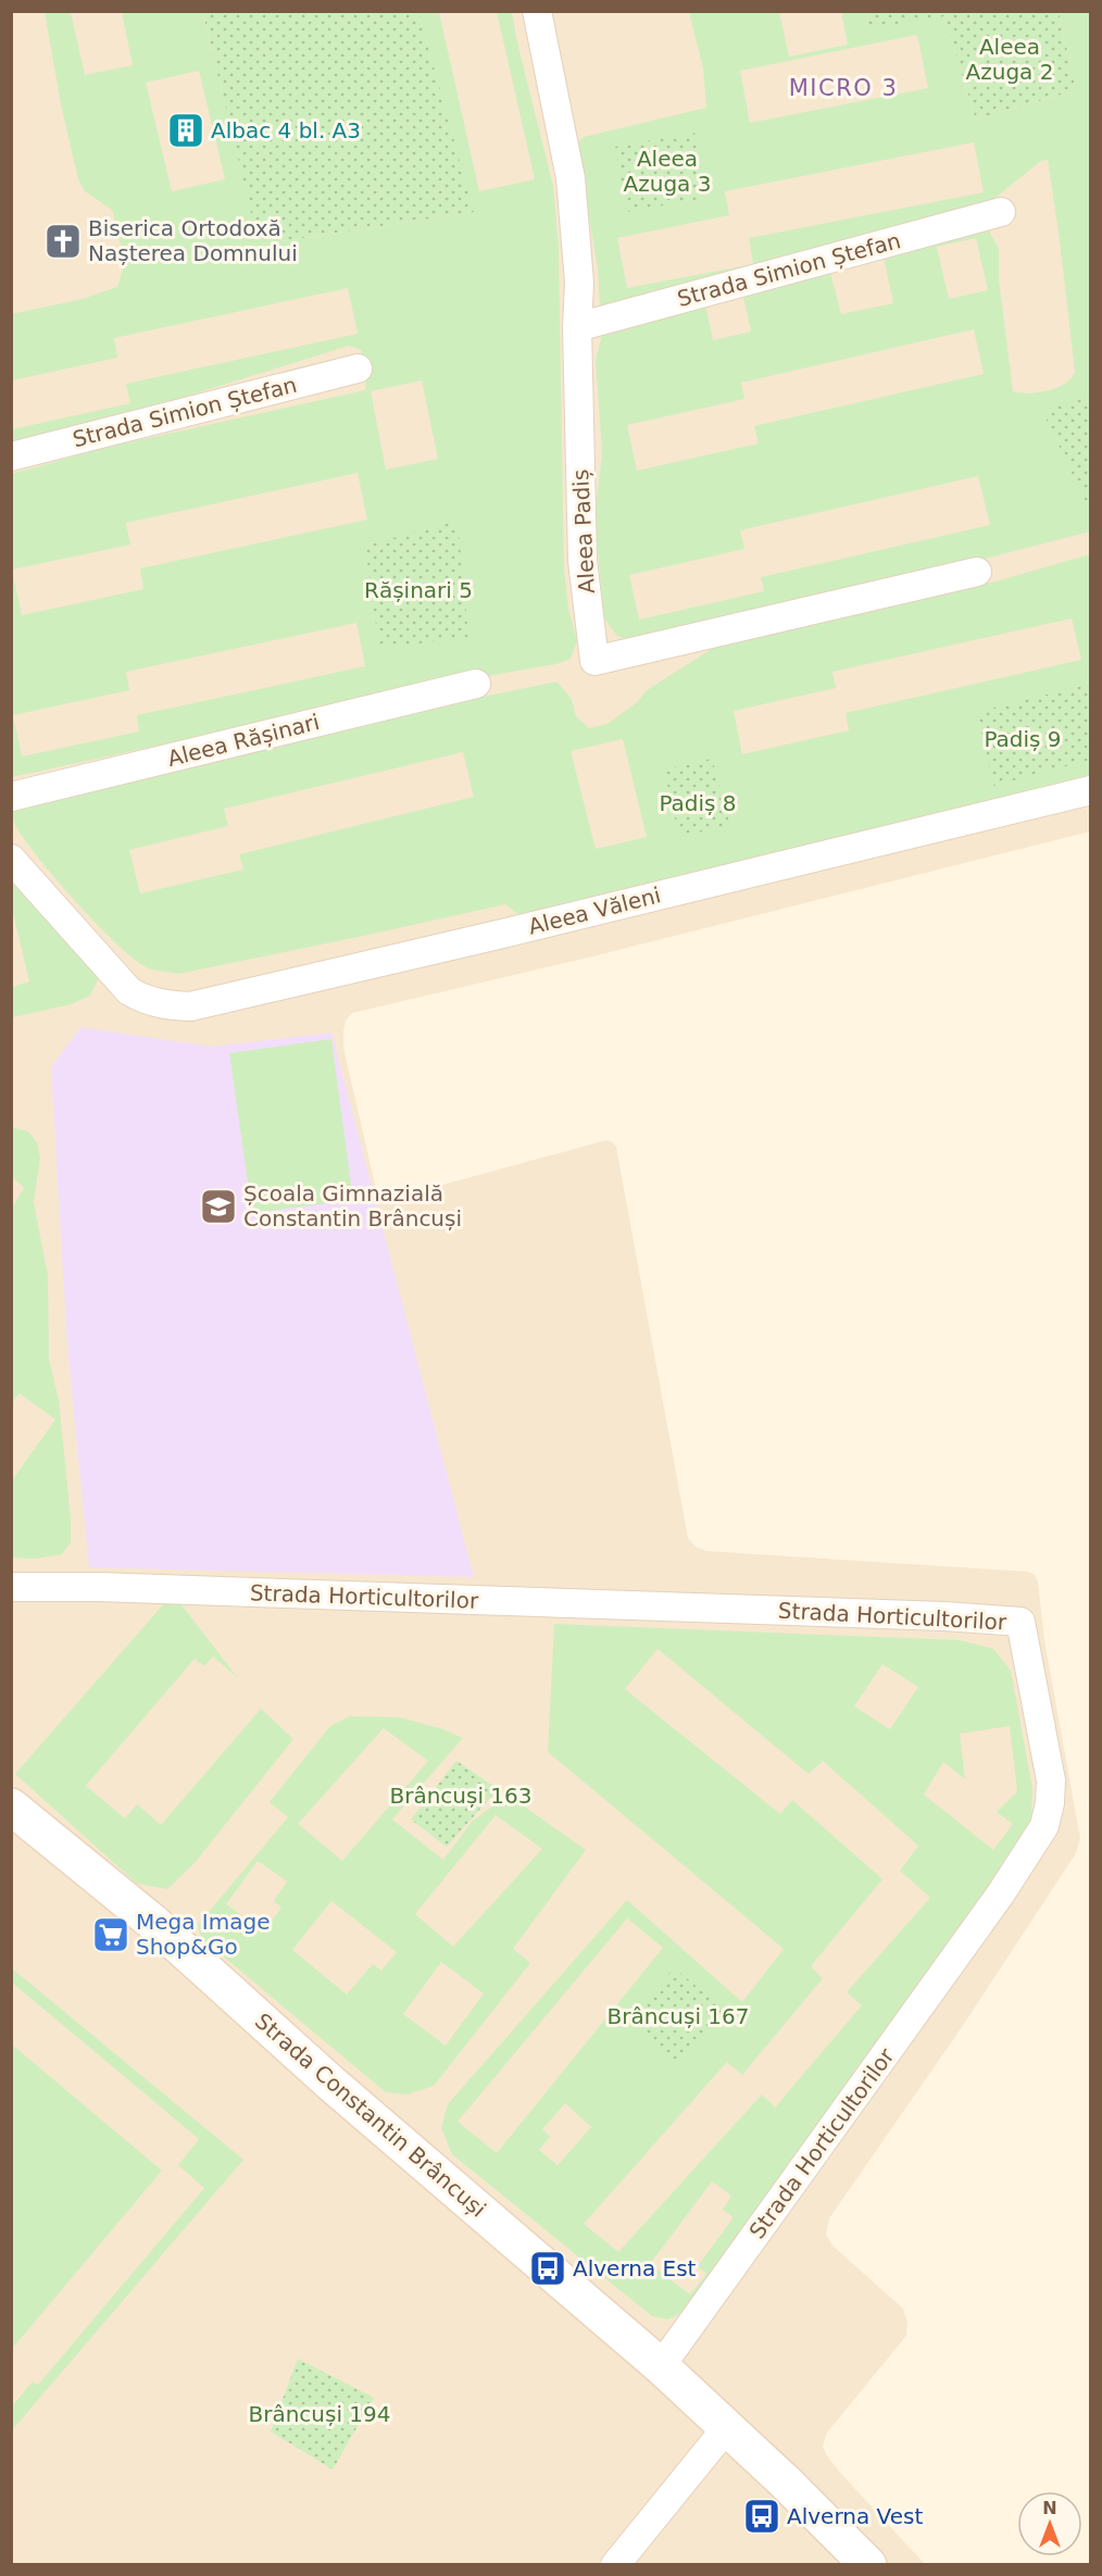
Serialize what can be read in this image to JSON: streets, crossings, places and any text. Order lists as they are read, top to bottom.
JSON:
{
  "streets": {
    "main road": ["Strada Constantin Brâncuși"],
    "street": [
      "Strada Simion Ștefan",
      "Aleea Padiș",
      "Aleea Rășinari",
      "Aleea Văleni",
      "Strada Horticultorilor"
    ]
  },
  "crossings": [
    ["Strada Simion Ștefan", "Aleea Padiș"],
    ["Strada Horticultorilor", "Strada Constantin Brâncuși"]
  ],
  "districts": ["MICRO 3"],
  "parks": [
    "Aleea Azuga 2",
    "Aleea Azuga 3",
    "Rășinari 5",
    "Padiș 9",
    "Padiș 8",
    "Brâncuși 163",
    "Brâncuși 167",
    "Brâncuși 194"
  ],
  "places": {
    "building": ["Albac 4 bl. A3"],
    "church": ["Biserica Ortodoxă Nașterea Domnului"],
    "school or university": ["Școala Gimnazială Constantin Brâncuși"],
    "supermarket": ["Mega Image Shop&Go"],
    "bus stop": ["Alverna Est", "Alverna Vest"]
  },
  "north": "top"
}
